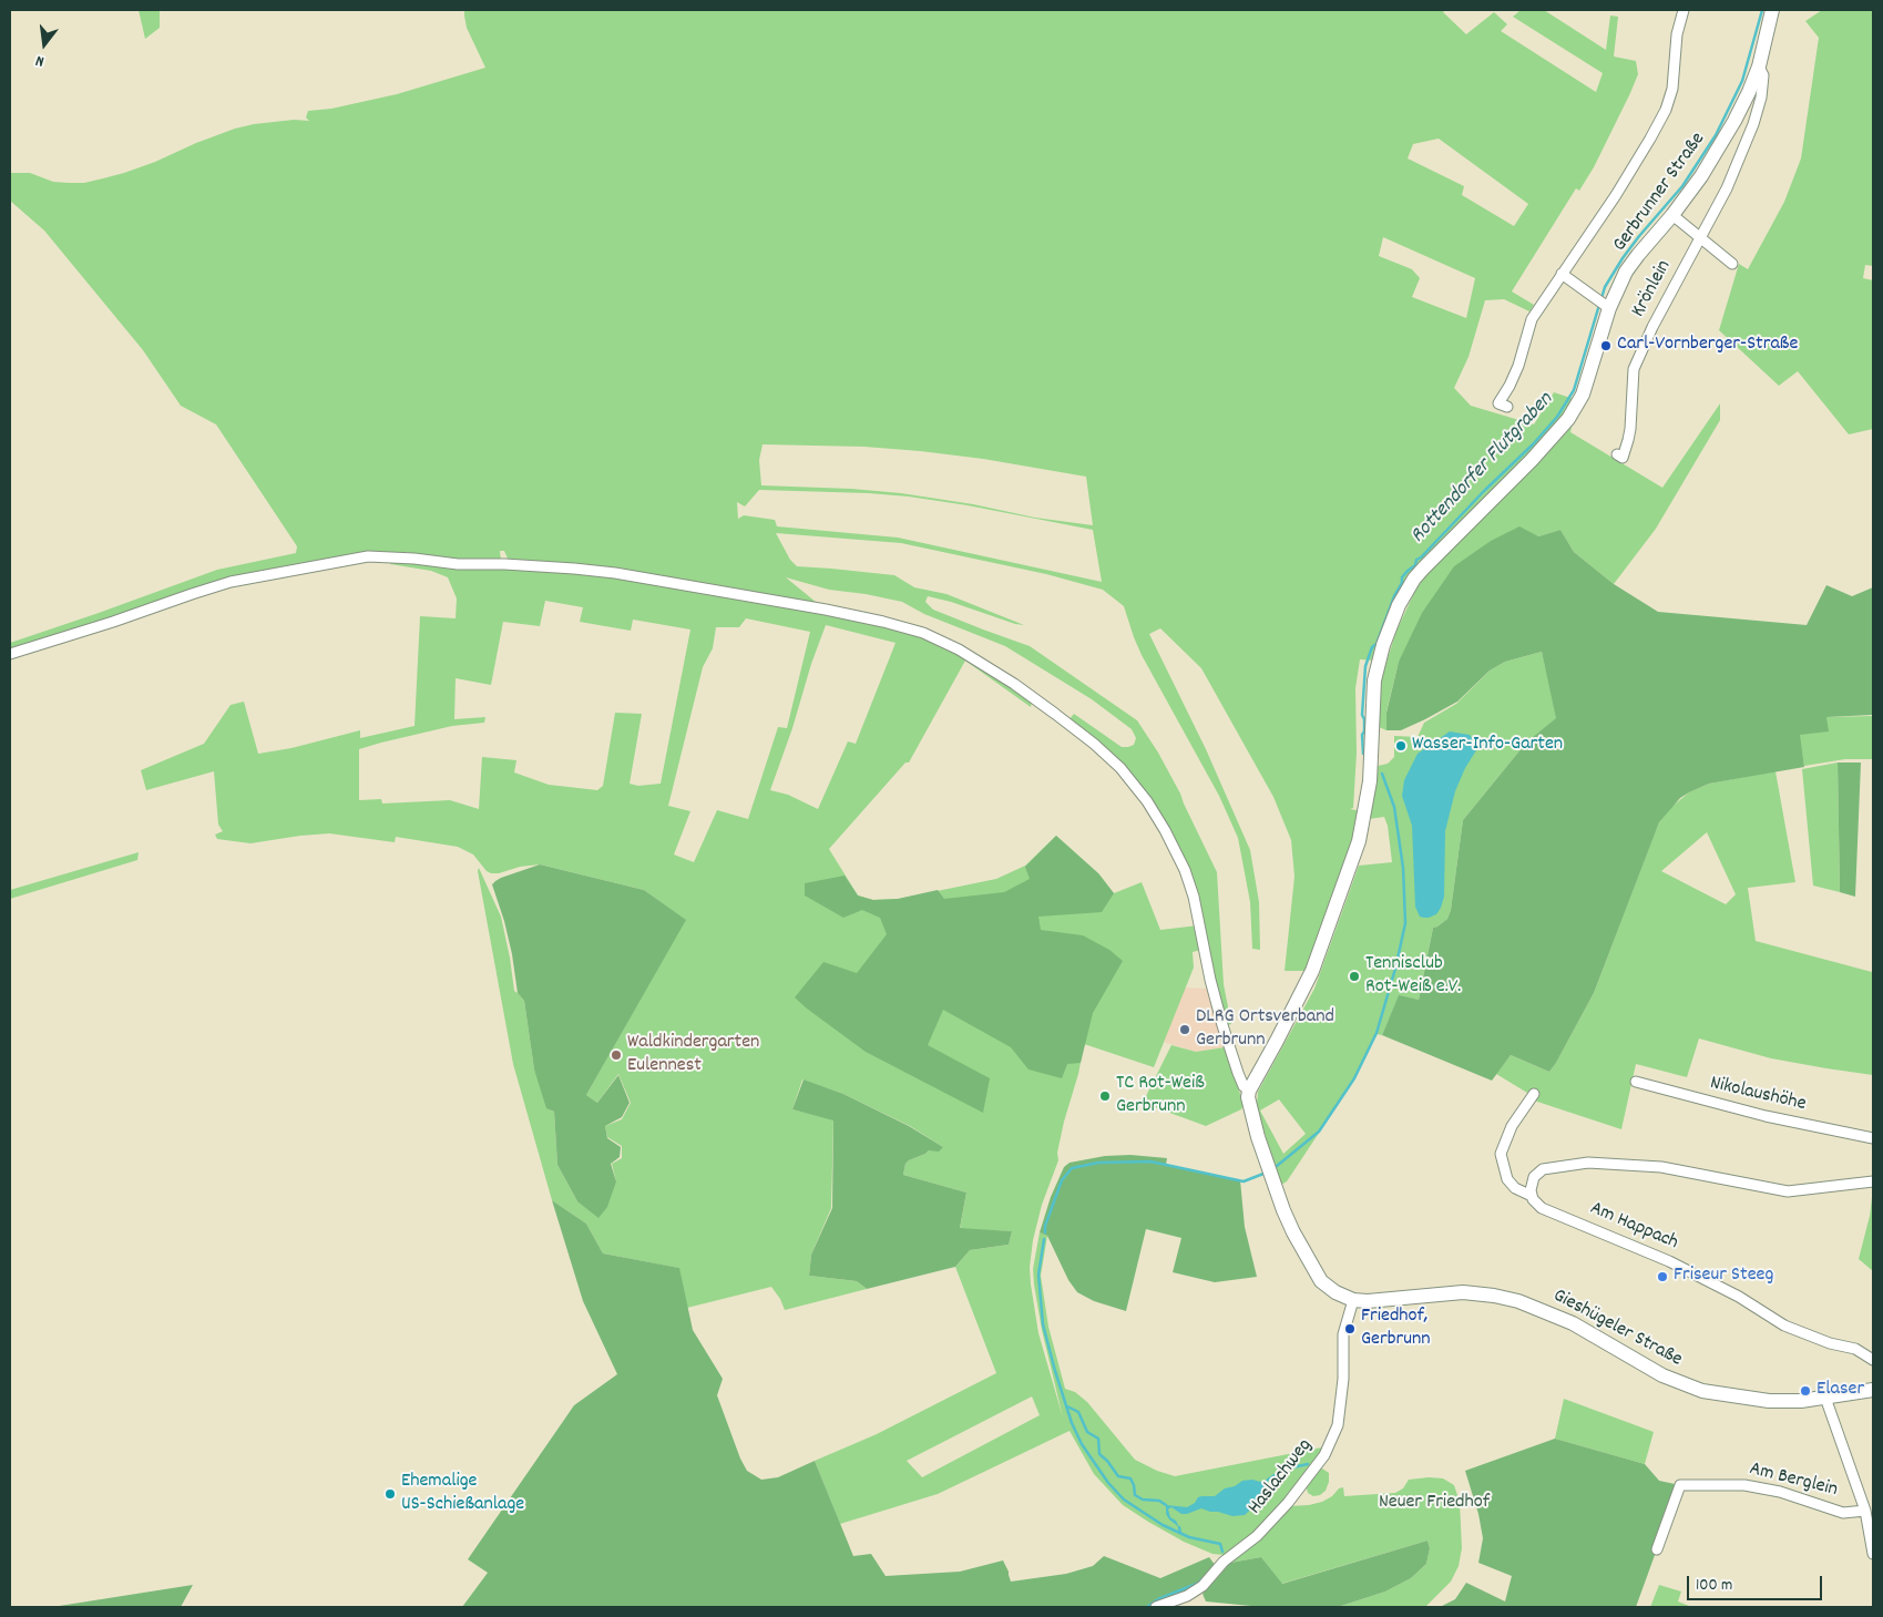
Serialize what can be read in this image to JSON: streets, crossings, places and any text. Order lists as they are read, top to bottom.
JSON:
{
  "streets": {
    "street": [
      "Gerbrunner Straße",
      "Krönlein",
      "Nikolaushöhe",
      "Am Happach",
      "Gieshügeler Straße",
      "Haslachweg",
      "Am Berglein"
    ]
  },
  "crossings": [
    ["Gerbrunner Straße", "Krönlein"],
    ["Gerbrunner Straße", "Gieshügeler Straße"],
    ["Gieshügeler Straße", "Haslachweg"]
  ],
  "water": ["Rottendorfer Flutgraben"],
  "parks": ["Neuer Friedhof"],
  "places": [
    "Carl-Vornberger-Straße",
    "Wasser-Info-Garten",
    "Tennisclub Rot-Weiß e.V.",
    "DLRG Ortsverband Gerbrunn",
    "Waldkindergarten Eulennest",
    "TC Rot-Weiß Gerbrunn",
    "Friseur Steeg",
    "Friedhof, Gerbrunn",
    "Elaser",
    "Ehemalige US-Schießanlage"
  ],
  "scale_bar": "100 m",
  "north": "bottom"
}
